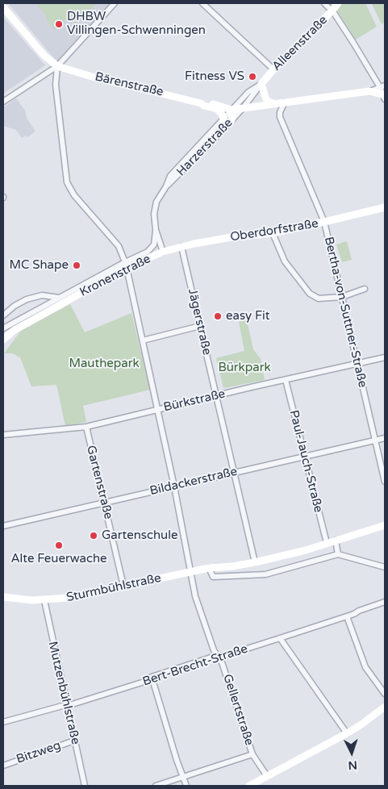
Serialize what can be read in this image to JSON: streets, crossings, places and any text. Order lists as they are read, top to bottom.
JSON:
{
  "streets": {
    "main road": [
      "Alleenstraße",
      "Bärenstraße",
      "Oberdorfstraße",
      "Kronenstraße",
      "Sturmbühlstraße"
    ],
    "street": [
      "Harzerstraße",
      "Bertha-von-Suttner-Straße",
      "Jägerstraße",
      "Bürkstraße",
      "Paul-Jauch-Straße",
      "Bildackerstraße",
      "Gartenstraße",
      "Bert-Brecht-Straße",
      "Mutzenbühlstraße",
      "Gellertstraße",
      "Bitzweg"
    ]
  },
  "crossings": [
    ["Alleenstraße", "Bärenstraße"],
    ["Alleenstraße", "Harzerstraße"],
    ["Bärenstraße", "Harzerstraße"],
    ["Bärenstraße", "Gellertstraße"],
    ["Harzerstraße", "Oberdorfstraße"],
    ["Harzerstraße", "Kronenstraße"],
    ["Oberdorfstraße", "Kronenstraße"],
    ["Oberdorfstraße", "Bertha-von-Suttner-Straße"],
    ["Oberdorfstraße", "Jägerstraße"],
    ["Kronenstraße", "Gellertstraße"],
    ["Bertha-von-Suttner-Straße", "Bürkstraße"],
    ["Bertha-von-Suttner-Straße", "Bildackerstraße"],
    ["Jägerstraße", "Bürkstraße"],
    ["Jägerstraße", "Bildackerstraße"],
    ["Jägerstraße", "Sturmbühlstraße"],
    ["Bürkstraße", "Paul-Jauch-Straße"],
    ["Bürkstraße", "Gartenstraße"],
    ["Bürkstraße", "Gellertstraße"],
    ["Paul-Jauch-Straße", "Bildackerstraße"],
    ["Paul-Jauch-Straße", "Sturmbühlstraße"],
    ["Bildackerstraße", "Gartenstraße"],
    ["Bildackerstraße", "Gellertstraße"],
    ["Gartenstraße", "Sturmbühlstraße"],
    ["Sturmbühlstraße", "Mutzenbühlstraße"],
    ["Sturmbühlstraße", "Gellertstraße"],
    ["Bert-Brecht-Straße", "Mutzenbühlstraße"],
    ["Bert-Brecht-Straße", "Gellertstraße"],
    ["Mutzenbühlstraße", "Bitzweg"]
  ],
  "parks": ["Mauthepark", "Bürkpark"],
  "places": [
    "DHBW Villingen-Schwenningen",
    "Fitness VS",
    "MC Shape",
    "easy Fit",
    "Gartenschule",
    "Alte Feuerwache"
  ],
  "north": "bottom"
}
